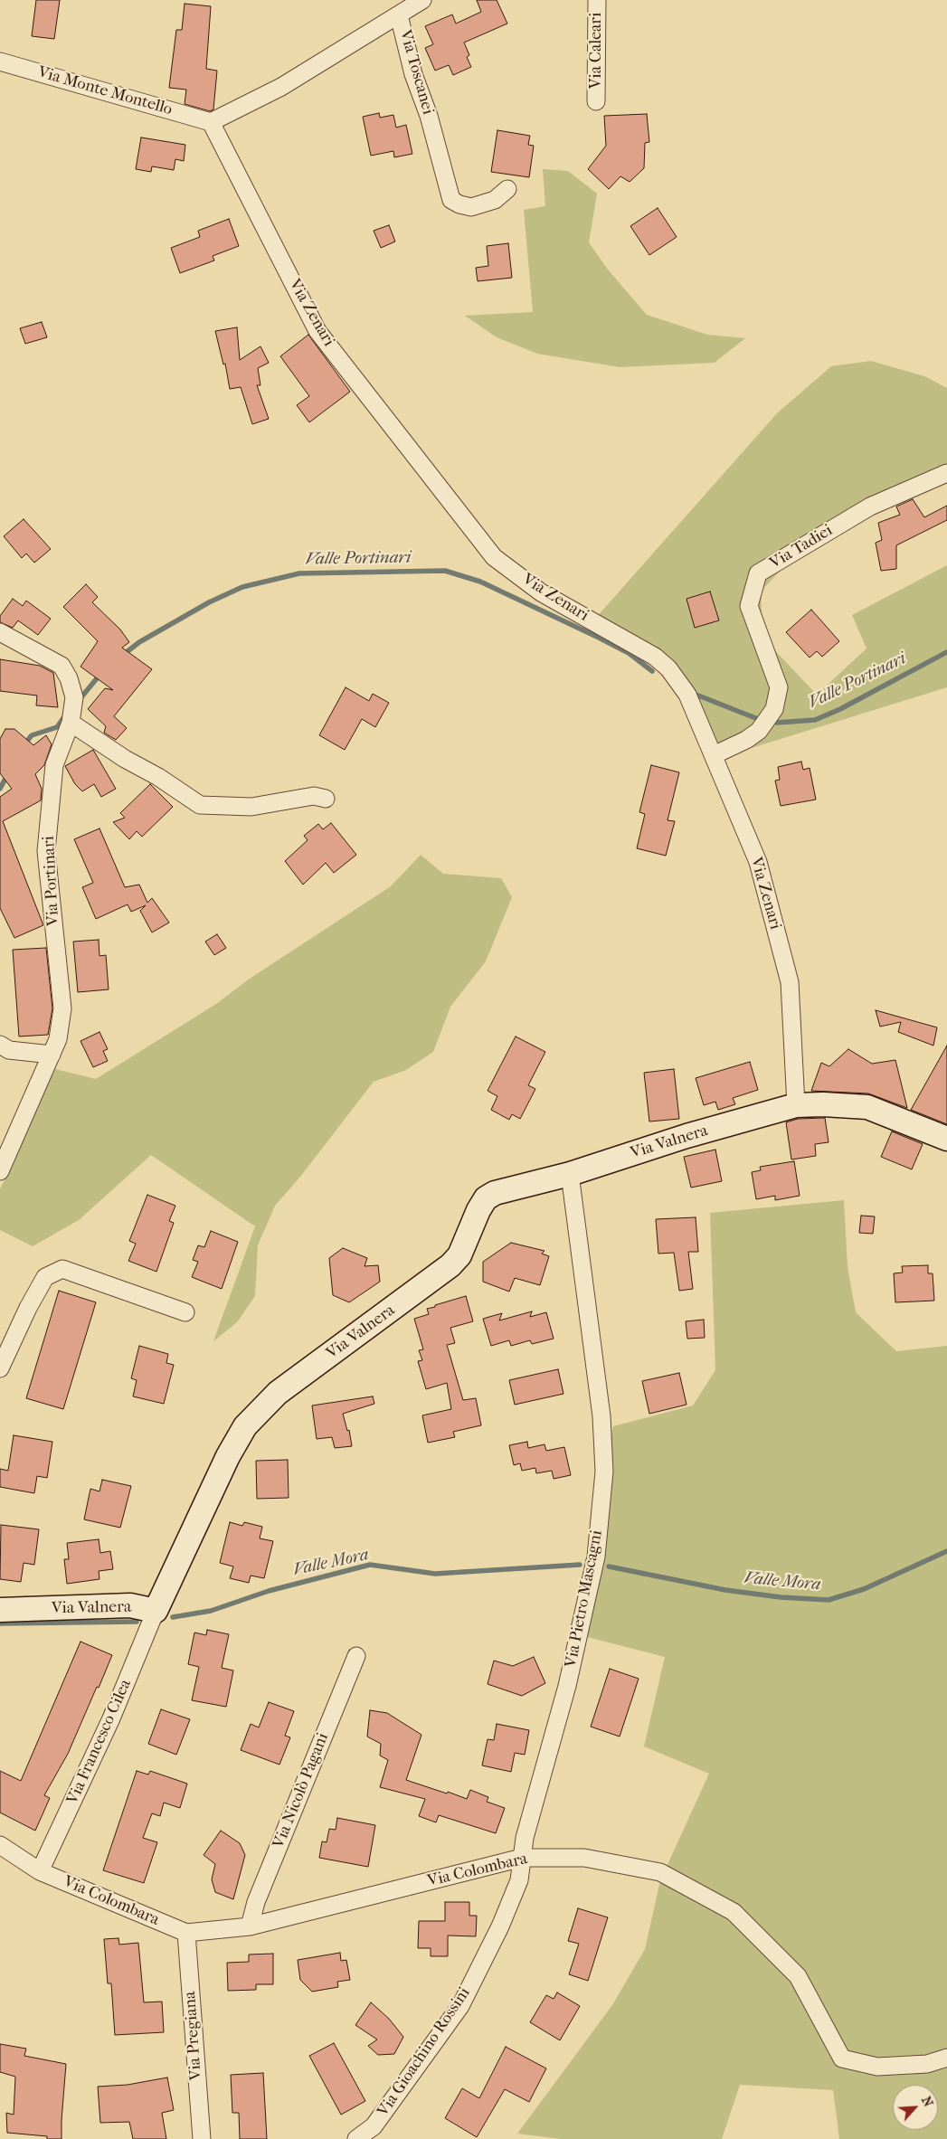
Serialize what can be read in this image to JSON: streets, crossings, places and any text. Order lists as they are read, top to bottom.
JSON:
{
  "streets": {
    "street": [
      "Via Caleari",
      "Via Toscanei",
      "Via Monte Montello",
      "Via Zenari",
      "Via Tadiei",
      "Via Portinari",
      "Via Valnera",
      "Via Pietro Mascagni",
      "Via Francesco Cilea",
      "Via Nicolò Pagani",
      "Via Colombara",
      "Via Pregiana",
      "Via Gioachino Rossini"
    ]
  },
  "crossings": [
    ["Via Toscanei", "Via Monte Montello"],
    ["Via Toscanei", "Via Zenari"],
    ["Via Monte Montello", "Via Zenari"],
    ["Via Zenari", "Via Tadiei"],
    ["Via Zenari", "Via Valnera"],
    ["Via Valnera", "Via Pietro Mascagni"],
    ["Via Valnera", "Via Francesco Cilea"],
    ["Via Pietro Mascagni", "Via Colombara"],
    ["Via Pietro Mascagni", "Via Gioachino Rossini"],
    ["Via Francesco Cilea", "Via Colombara"],
    ["Via Nicolò Pagani", "Via Colombara"],
    ["Via Colombara", "Via Pregiana"],
    ["Via Colombara", "Via Gioachino Rossini"]
  ],
  "water": ["Valle Portinari", "Valle Mora"],
  "north": "top right"
}
